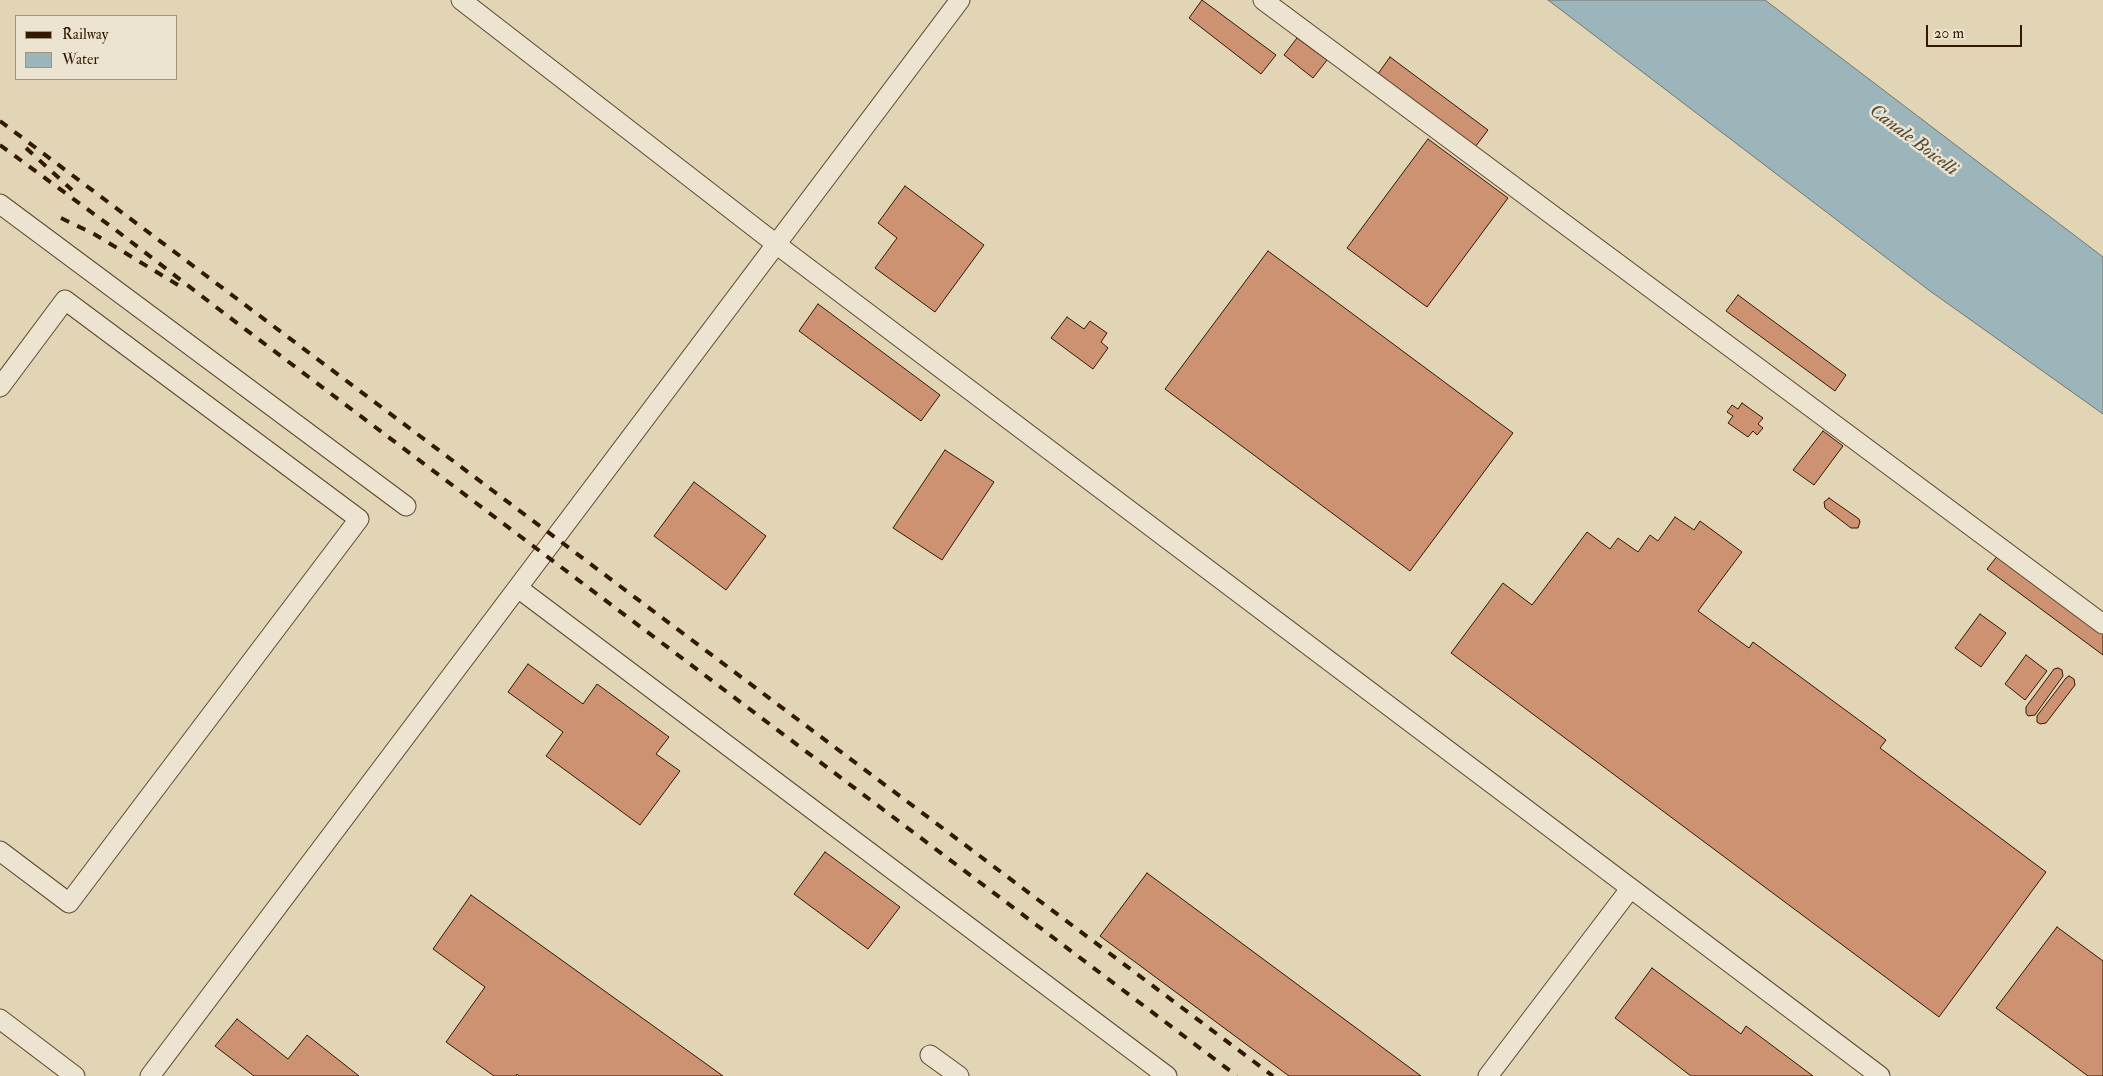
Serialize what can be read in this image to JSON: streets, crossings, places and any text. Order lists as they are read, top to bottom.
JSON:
{
  "water": ["Canale Boicelli"],
  "legend": ["Railway", "Water"],
  "scale_bar": "20 m"
}
